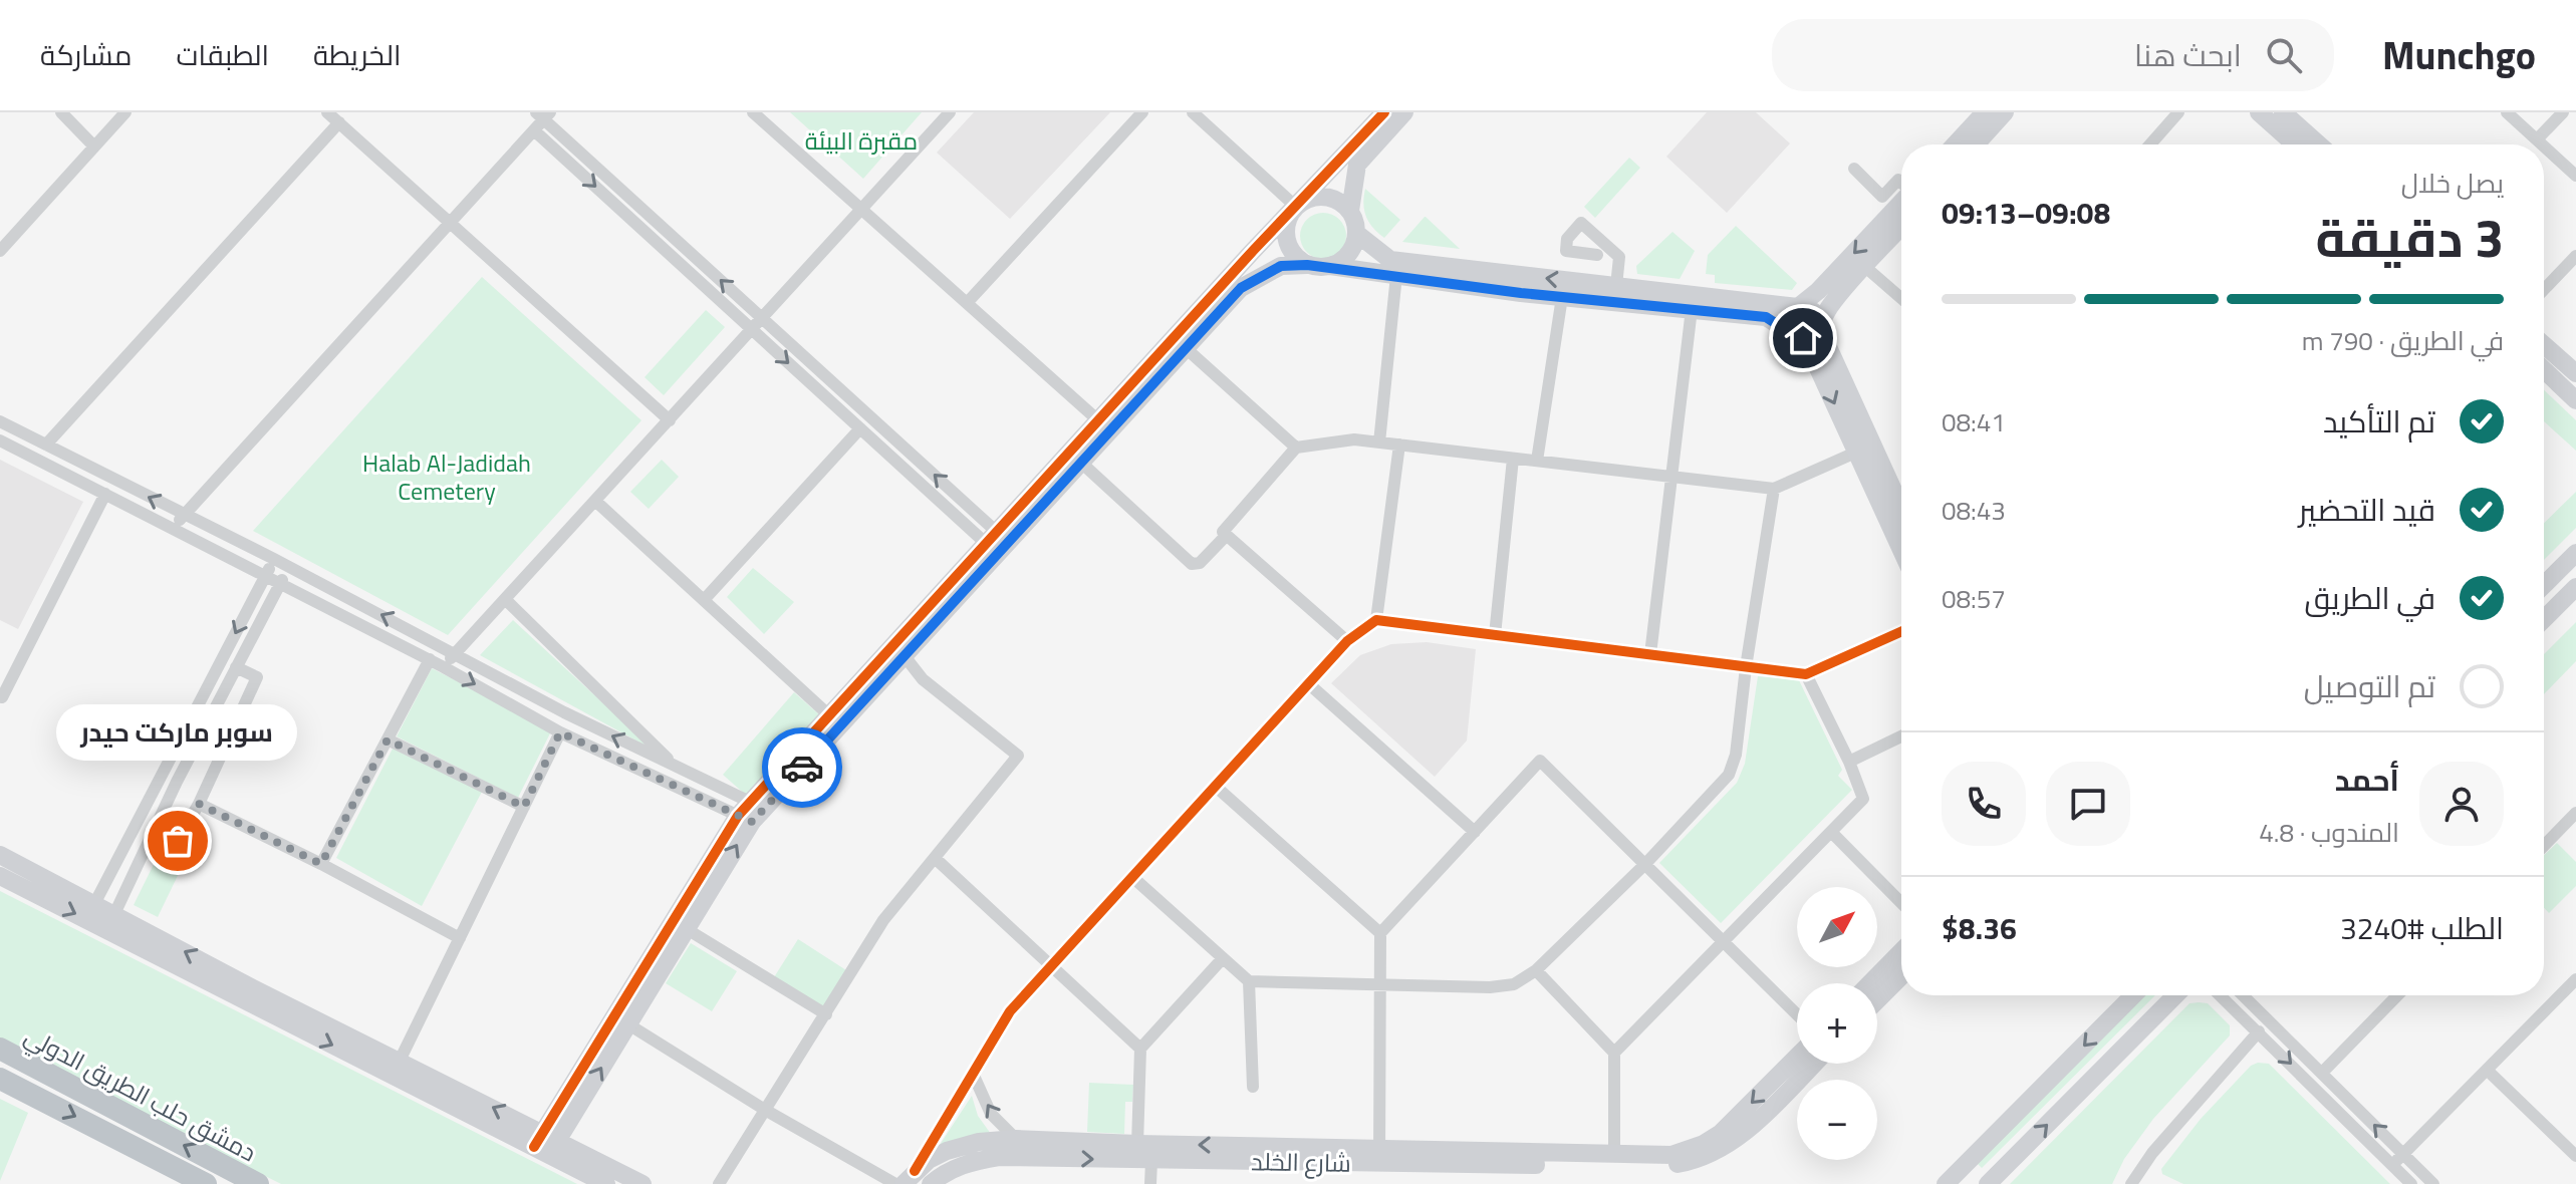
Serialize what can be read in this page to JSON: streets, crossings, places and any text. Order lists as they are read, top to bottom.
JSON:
{
  "streets": {
    "highway": ["دمشق حلب الطريق الدولي"],
    "street": ["شارع الخلد"]
  },
  "parks": ["مقبرة البيئة", "Halab Al-Jadidah Cemetery"],
  "places": ["سوبر ماركت حيدر"],
  "north": "top right",
  "page": {
    "header": "Munchgo",
    "search": "ابحث هنا",
    "nav": ["الخريطة", "الطبقات", "مشاركة"],
    "heading": ["3 دقيقة", "يصل خلال", "09:08–09:13"],
    "panel": [
      "أحمد",
      "المندوب · 4.8",
      "الطلب #3240",
      "$8.36"
    ],
    "bar": "في الطريق · 790 m",
    "list": [
      ["تم التأكيد", "08:41"],
      ["قيد التحضير", "08:43"],
      ["في الطريق", "08:57"],
      "تم التوصيل"
    ],
    "bubble": "سوبر ماركت حيدر",
    "map_buttons": ["+", "−"]
  }
}
